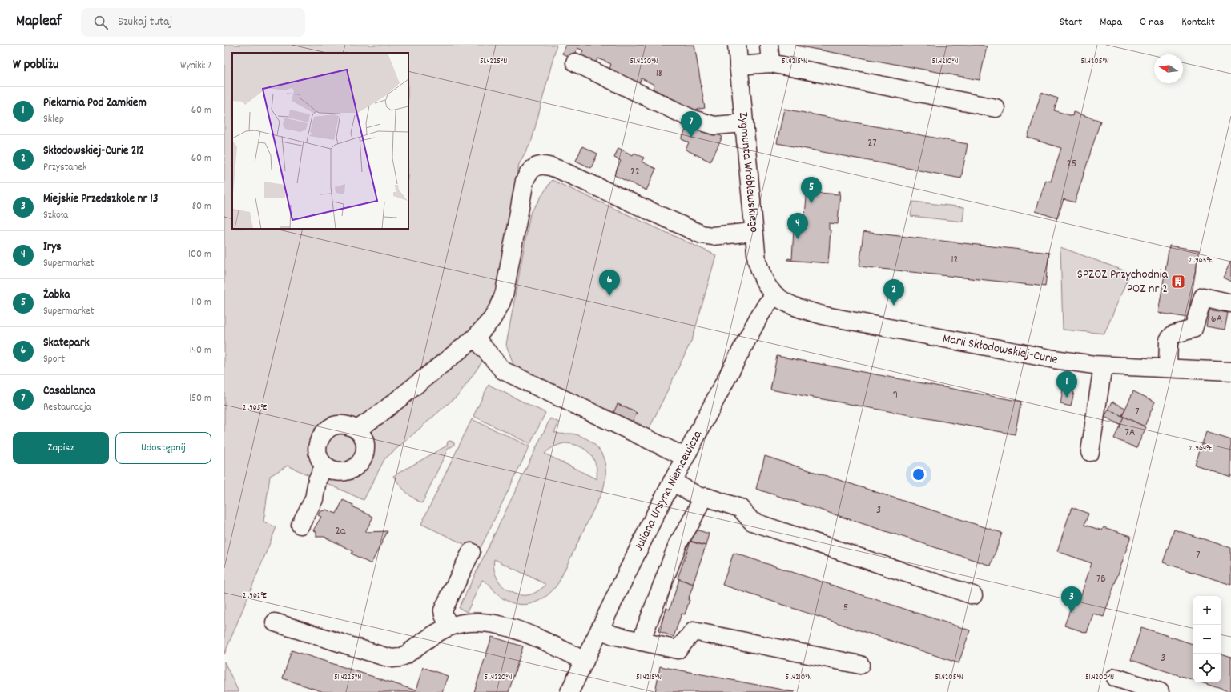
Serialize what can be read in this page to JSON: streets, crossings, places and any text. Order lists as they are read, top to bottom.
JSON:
{
  "streets": {
    "street": ["Zygmunta Wróblewskiego", "Marii Skłodowskiej-Curie", "Juliana Ursyna Niemcewicza"]
  },
  "crossings": [
    ["Zygmunta Wróblewskiego", "Marii Skłodowskiej-Curie"],
    ["Zygmunta Wróblewskiego", "Juliana Ursyna Niemcewicza"],
    ["Marii Skłodowskiej-Curie", "Juliana Ursyna Niemcewicza"]
  ],
  "places": {
    "building": ["SPZOZ Przychodnia POZ nr 2"]
  },
  "house_numbers": [
    "18",
    "27",
    "25",
    "22",
    "12",
    "6A",
    "9",
    "7",
    "7A",
    "3",
    "2a",
    "7",
    "7B",
    "5",
    "3"
  ],
  "north": "left",
  "page": {
    "header": "Mapleaf",
    "search": "Szukaj tutaj",
    "nav": [
      "Start",
      "Mapa",
      "O nas",
      "Kontakt"
    ],
    "heading": ["W pobliżu", "Wyniki: 7"],
    "list": [
      {
        "mark": "1",
        "name": "Piekarnia Pod Zamkiem",
        "note": "Sklep",
        "value": "60 m"
      },
      {
        "mark": "2",
        "name": "Skłodowskiej-Curie 212",
        "note": "Przystanek",
        "value": "60 m"
      },
      {
        "mark": "3",
        "name": "Miejskie Przedszkole nr 13",
        "note": "Szkoła",
        "value": "80 m"
      },
      {
        "mark": "4",
        "name": "Irys",
        "note": "Supermarket",
        "value": "100 m"
      },
      {
        "mark": "5",
        "name": "Żabka",
        "note": "Supermarket",
        "value": "110 m"
      },
      {
        "mark": "6",
        "name": "Skatepark",
        "note": "Sport",
        "value": "140 m"
      },
      {
        "mark": "7",
        "name": "Casablanca",
        "note": "Restauracja",
        "value": "150 m"
      }
    ],
    "pins": [
      "7",
      "5",
      "4",
      "6",
      "2",
      "1",
      "3"
    ],
    "buttons": ["Zapisz", "Udostępnij"],
    "map_buttons": ["+", "−"]
  },
  "coordinates": [
    "51.4205°N",
    "51.4225°N",
    "51.4220°N",
    "51.4215°N",
    "51.4210°N",
    "21.965°E",
    "21.963°E",
    "21.964°E",
    "21.962°E",
    "51.4200°N"
  ]
}
